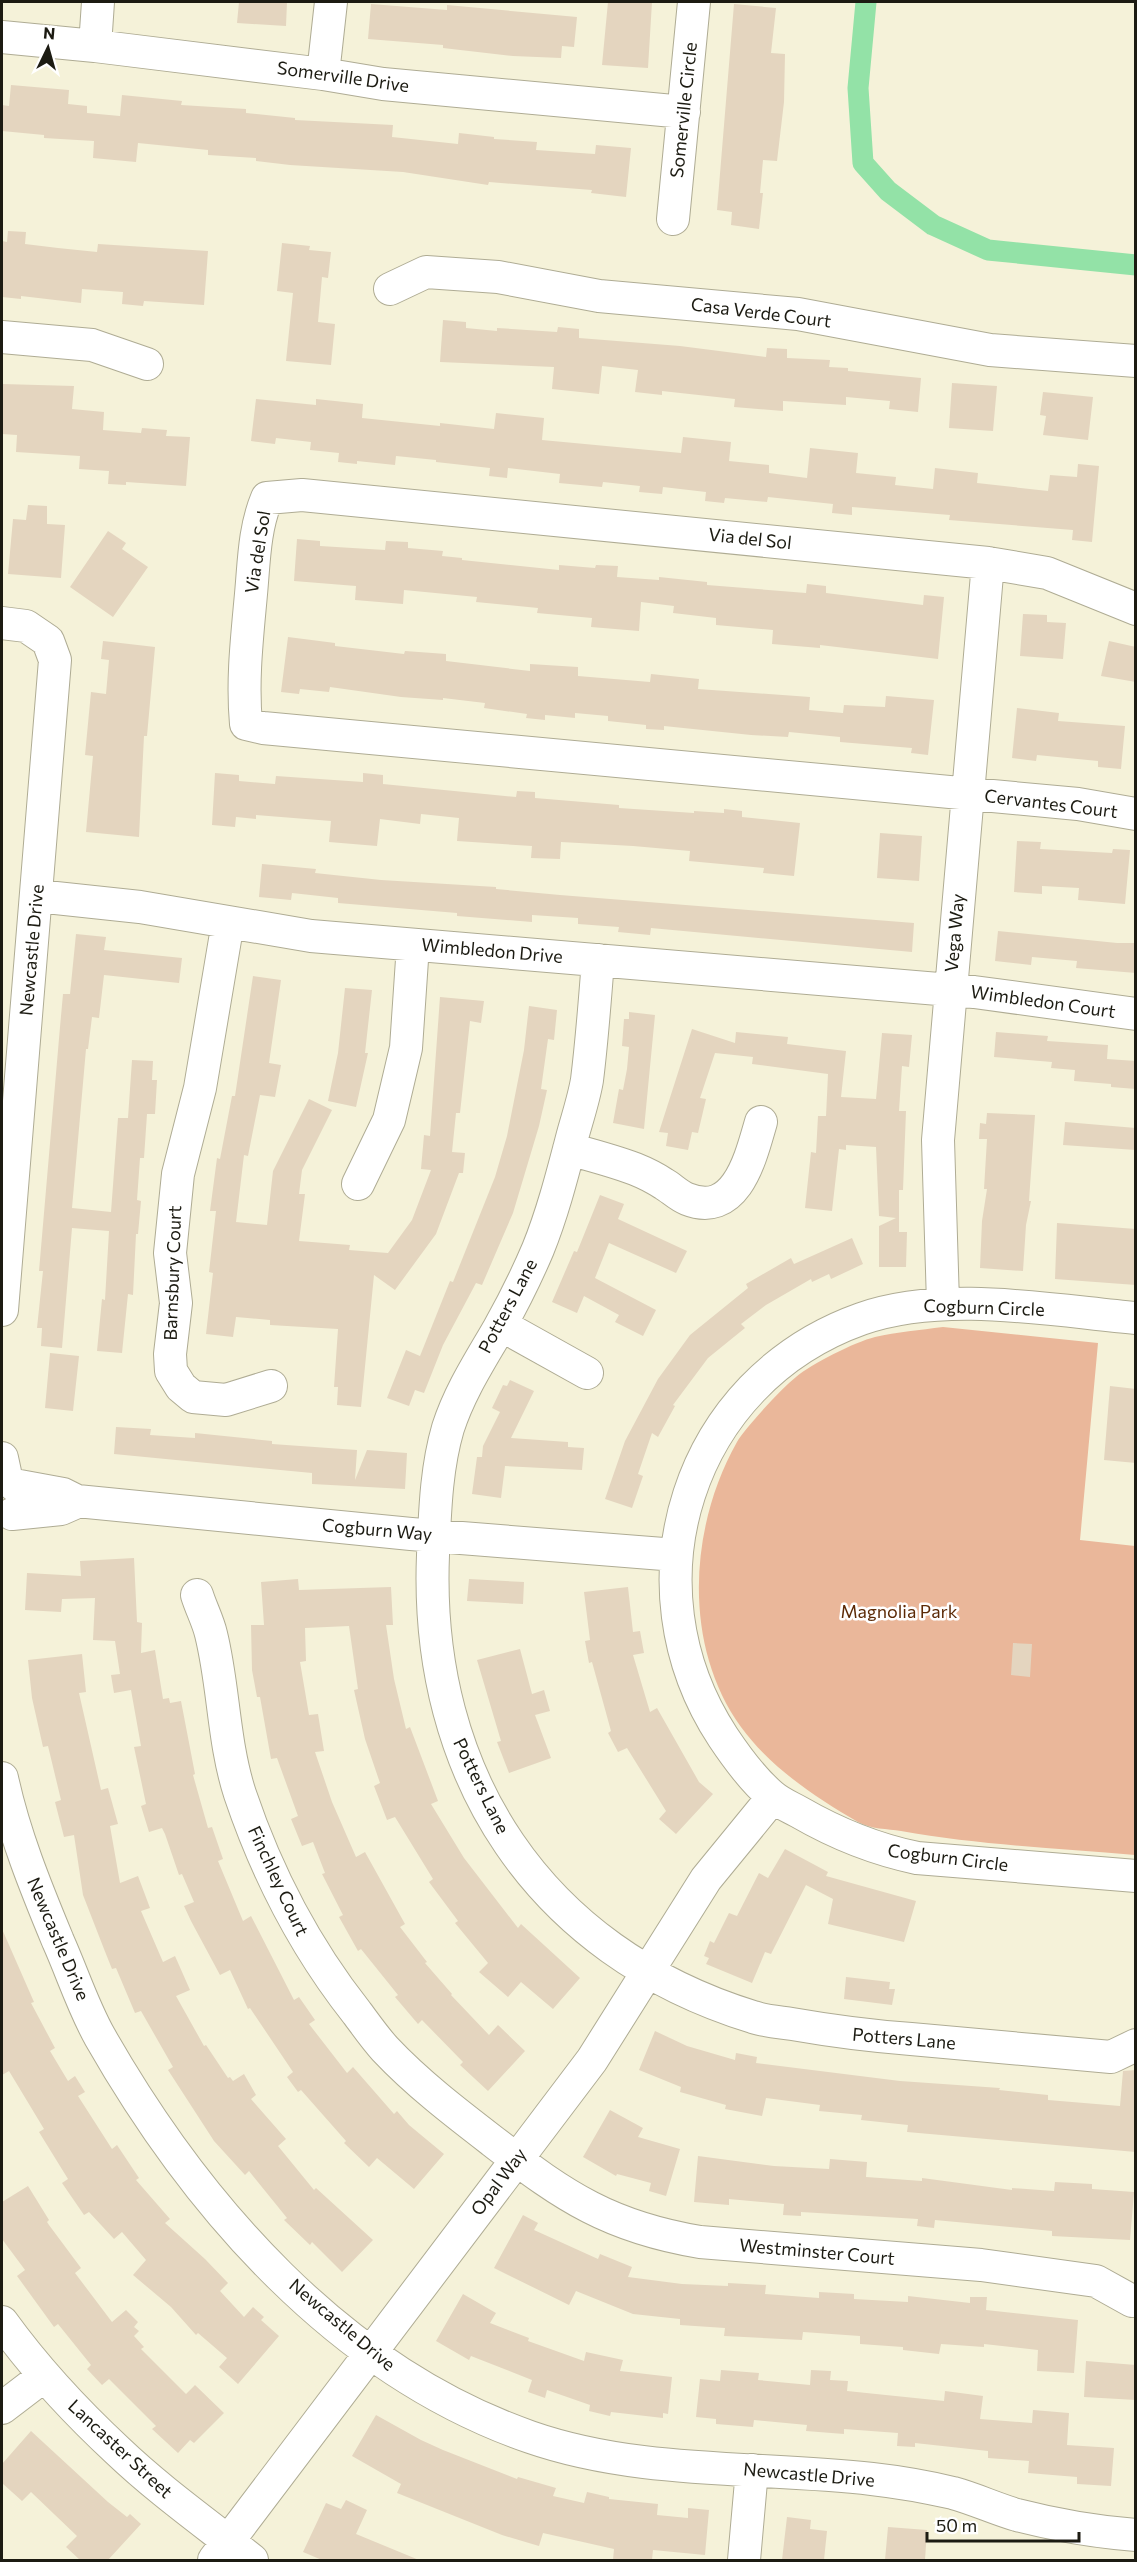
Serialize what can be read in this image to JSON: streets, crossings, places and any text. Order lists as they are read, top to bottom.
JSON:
{
  "streets": {
    "street": [
      "Somerville Drive",
      "Somerville Circle",
      "Casa Verde Court",
      "Via del Sol",
      "Cervantes Court",
      "Vega Way",
      "Newcastle Drive",
      "Wimbledon Drive",
      "Wimbledon Court",
      "Barnsbury Court",
      "Potters Lane",
      "Cogburn Circle",
      "Cogburn Way",
      "Finchley Court",
      "Opal Way",
      "Westminster Court",
      "Lancaster Street"
    ]
  },
  "crossings": [
    ["Somerville Drive", "Somerville Circle"],
    ["Via del Sol", "Cervantes Court"],
    ["Via del Sol", "Vega Way"],
    ["Cervantes Court", "Vega Way"],
    ["Vega Way", "Wimbledon Drive"],
    ["Vega Way", "Wimbledon Court"],
    ["Vega Way", "Cogburn Circle"],
    ["Newcastle Drive", "Wimbledon Drive"],
    ["Newcastle Drive", "Opal Way"],
    ["Wimbledon Drive", "Wimbledon Court"],
    ["Wimbledon Drive", "Barnsbury Court"],
    ["Wimbledon Drive", "Potters Lane"],
    ["Potters Lane", "Cogburn Way"],
    ["Potters Lane", "Opal Way"],
    ["Cogburn Circle", "Cogburn Way"],
    ["Cogburn Circle", "Opal Way"],
    ["Finchley Court", "Opal Way"],
    ["Finchley Court", "Westminster Court"],
    ["Opal Way", "Westminster Court"],
    ["Opal Way", "Lancaster Street"]
  ],
  "parks": ["Magnolia Park"],
  "scale_bar": "50 m",
  "north": "top"
}
